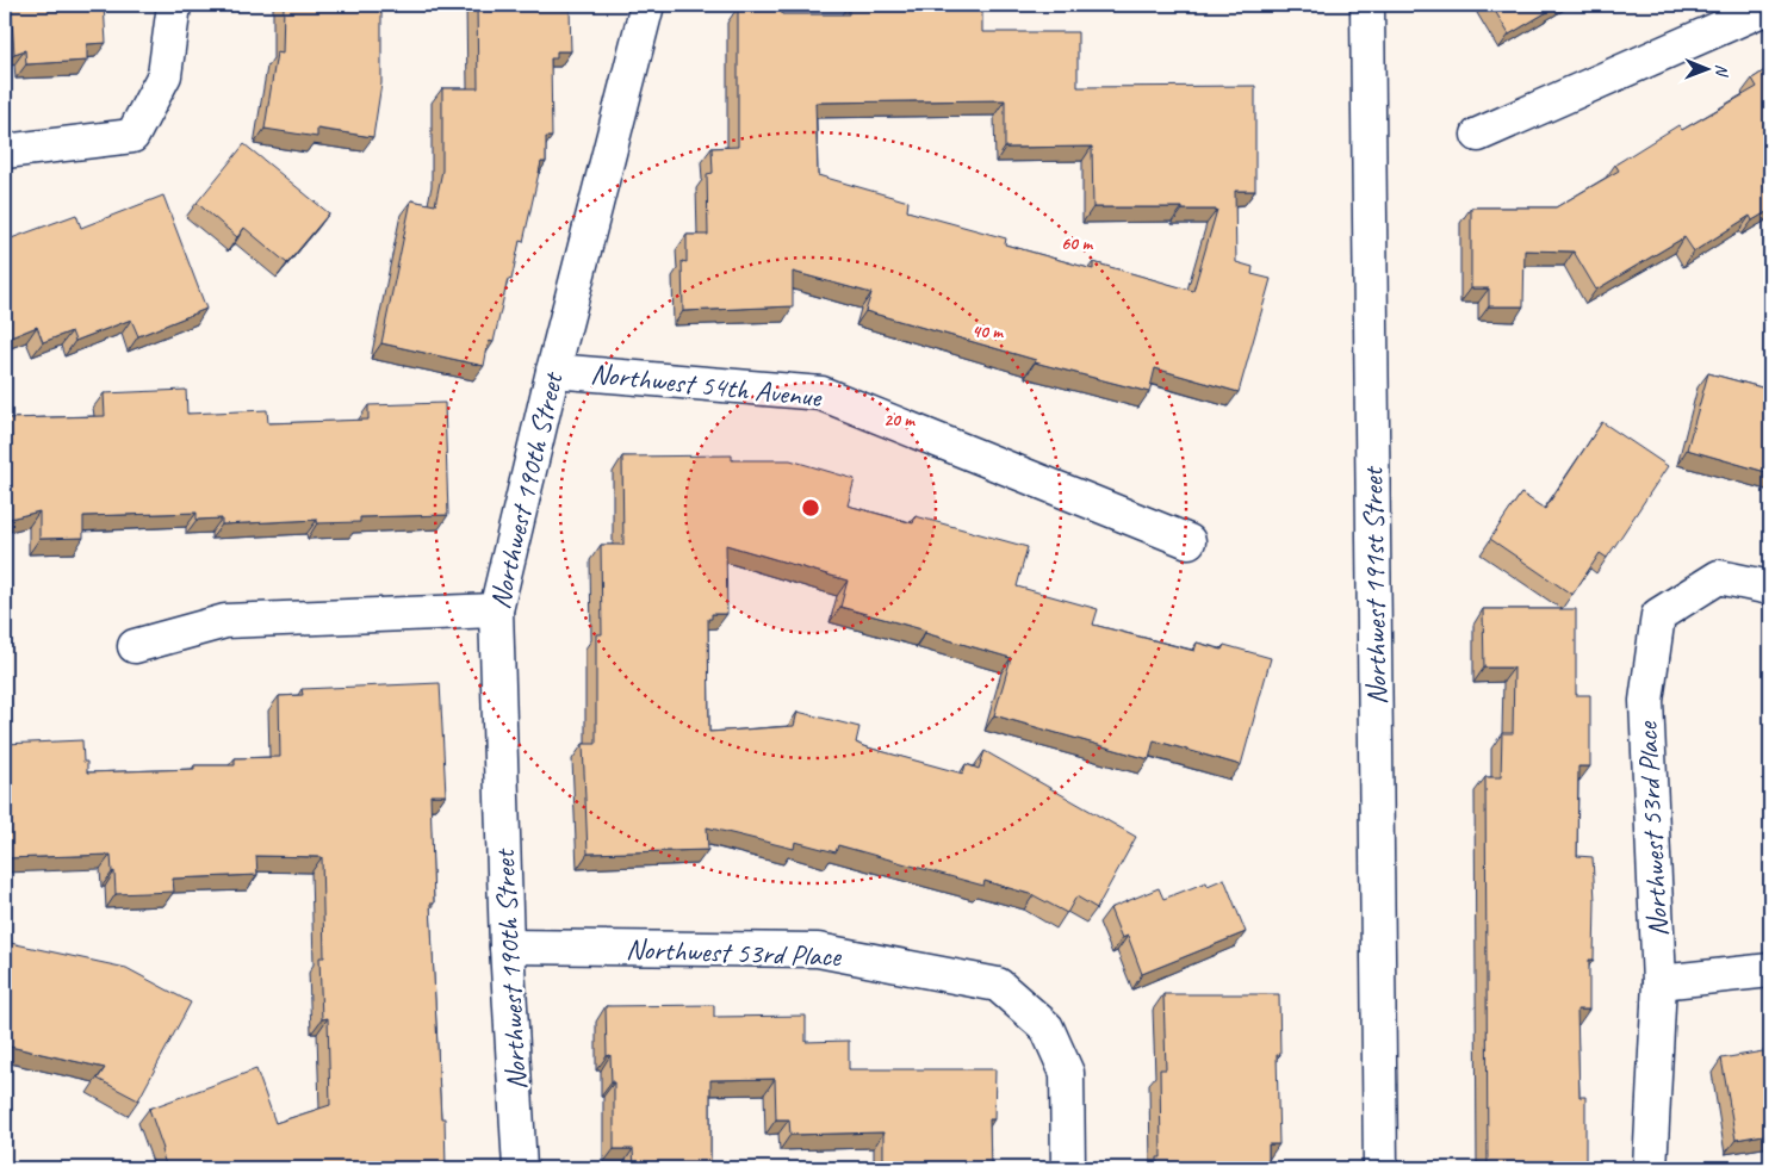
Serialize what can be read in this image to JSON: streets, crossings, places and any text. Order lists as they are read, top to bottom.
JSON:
{
  "streets": {
    "street": [
      "Northwest 54th Avenue",
      "Northwest 190th Street",
      "Northwest 191st Street",
      "Northwest 53rd Place"
    ]
  },
  "crossings": [
    ["Northwest 54th Avenue", "Northwest 190th Street"],
    ["Northwest 190th Street", "Northwest 53rd Place"]
  ],
  "north": "right",
  "rings": ["60 m", "40 m", "20 m"]
}
